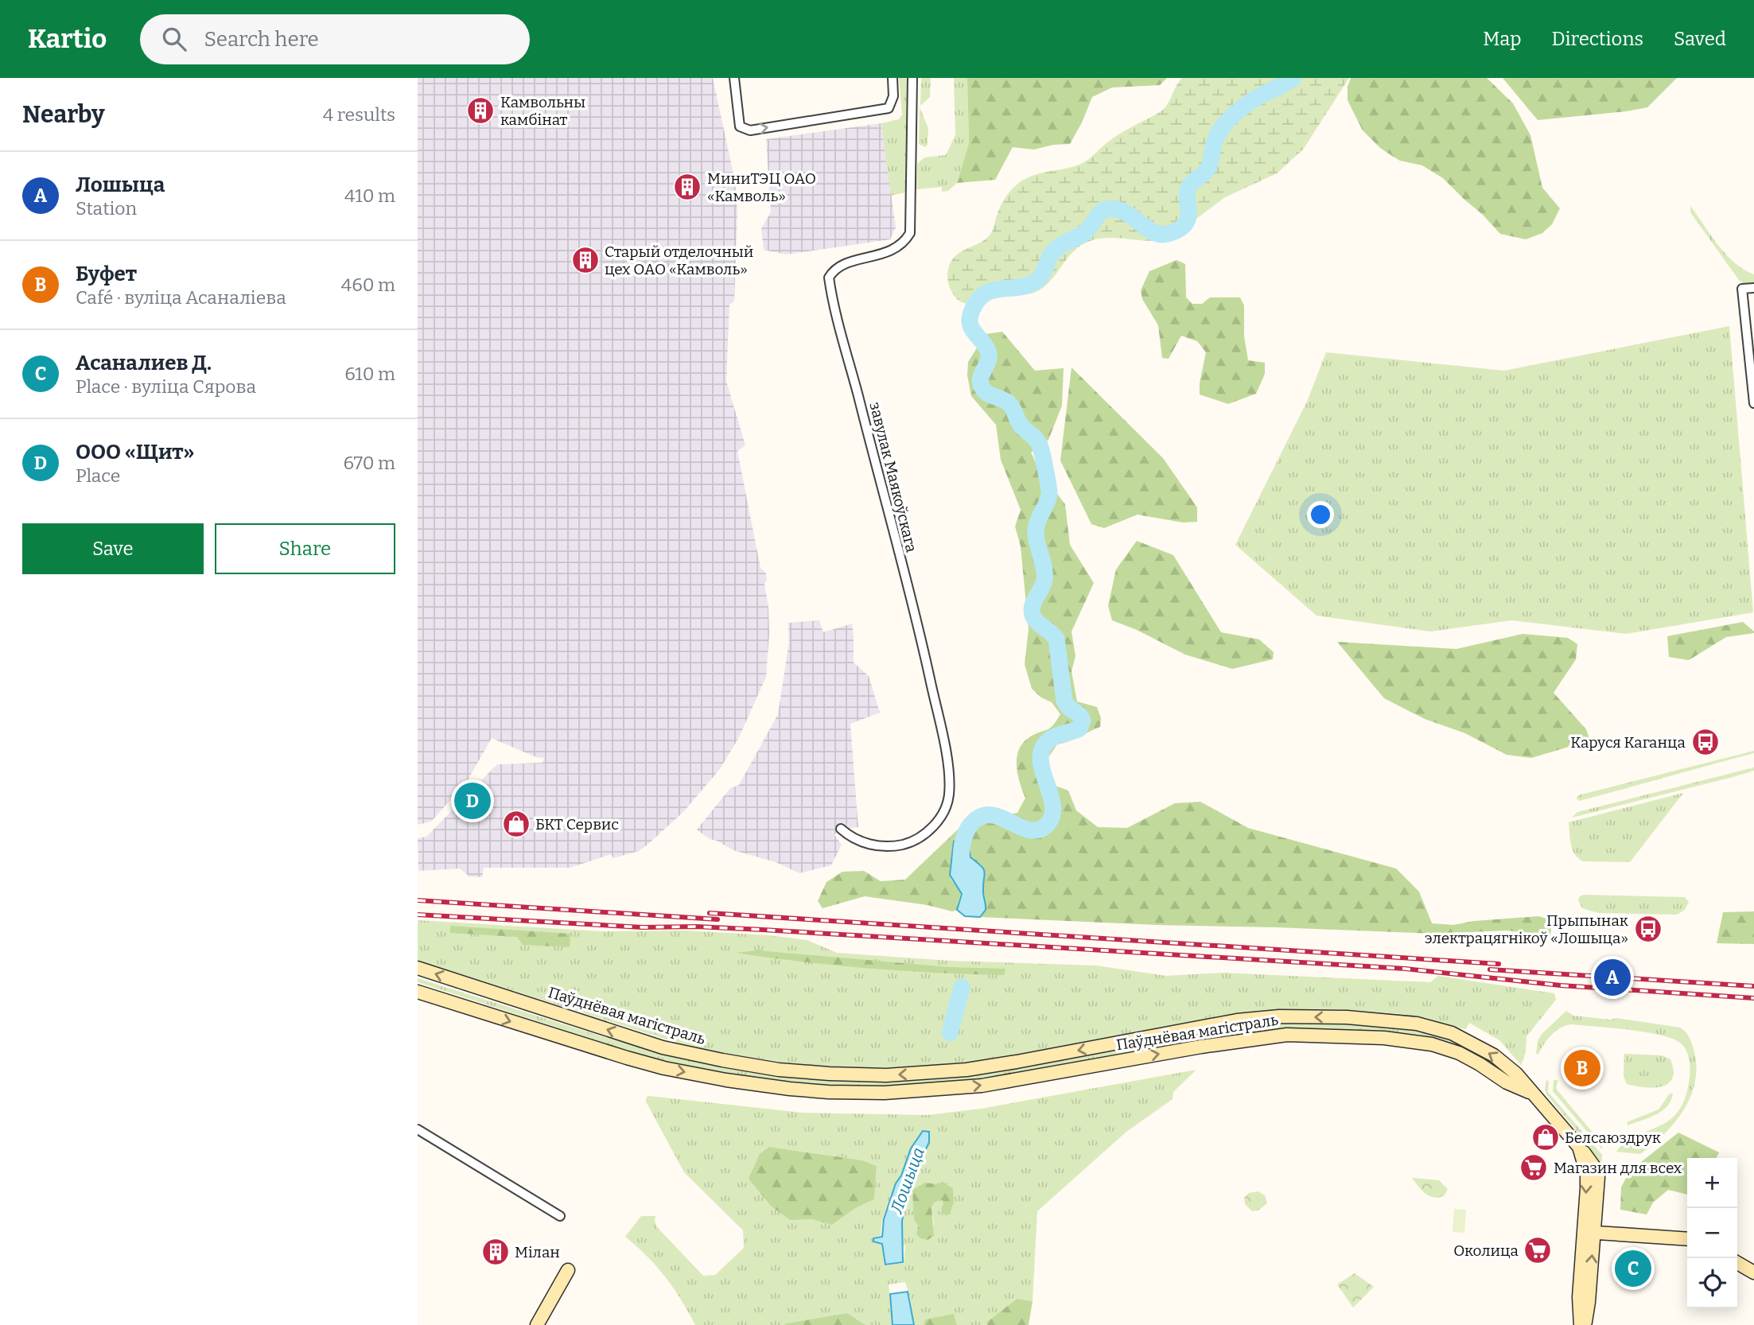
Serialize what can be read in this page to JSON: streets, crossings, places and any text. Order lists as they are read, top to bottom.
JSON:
{
  "streets": {
    "main road": ["Паўднёвая магістраль"],
    "street": ["завулак Маякоўскага"]
  },
  "water": ["Лошыца"],
  "places": {
    "building": [
      "Камвольны камбінат",
      "МиниТЭЦ ОАО «Камволь»",
      "Старый отделочный цех ОАО «Камволь»",
      "Мілан"
    ],
    "bus stop": ["Каруся Каганца", "Прыпынак электрацягнікоў «Лошыца»"],
    "shop": ["БКТ Сервис", "Белсаюздрук"],
    "supermarket": ["Магазин для всех", "Околица"]
  },
  "page": {
    "header": "Kartio",
    "search": "Search here",
    "nav": ["Map", "Directions", "Saved"],
    "heading": ["Nearby", "4 results"],
    "list": [
      {
        "mark": "A",
        "name": "Лошыца",
        "note": "Station",
        "value": "410 m"
      },
      {
        "mark": "B",
        "name": "Буфет",
        "note": "Café · вуліца Асаналіева",
        "value": "460 m"
      },
      {
        "mark": "C",
        "name": "Асаналиев Д.",
        "note": "Place · вуліца Сярова",
        "value": "610 m"
      },
      {
        "mark": "D",
        "name": "ООО «Щит»",
        "note": "Place",
        "value": "670 m"
      }
    ],
    "buttons": ["Save", "Share"],
    "pins": [
      "D",
      "A",
      "B",
      "C"
    ],
    "map_buttons": ["+", "−"]
  }
}
